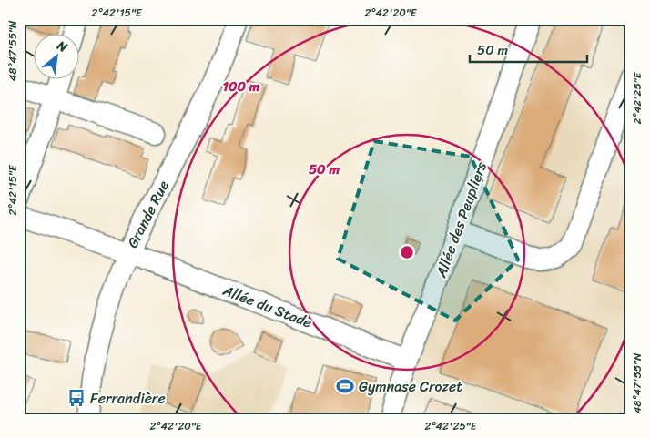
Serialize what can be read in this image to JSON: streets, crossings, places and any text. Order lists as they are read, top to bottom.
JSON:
{
  "streets": {
    "street": ["Grande Rue", "Allée des Peupliers", "Allée du Stade"]
  },
  "crossings": [
    ["Grande Rue", "Allée du Stade"],
    ["Allée des Peupliers", "Allée du Stade"]
  ],
  "places": {
    "sports": ["Gymnase Crozet"],
    "bus stop": ["Ferrandière"]
  },
  "scale_bar": "50 m",
  "north": "top right",
  "coordinates": [
    "2°42'15\"E",
    "2°42'20\"E",
    "48°47'55\"N",
    "2°42'25\"E"
  ],
  "rings": ["100 m", "50 m"]
}
